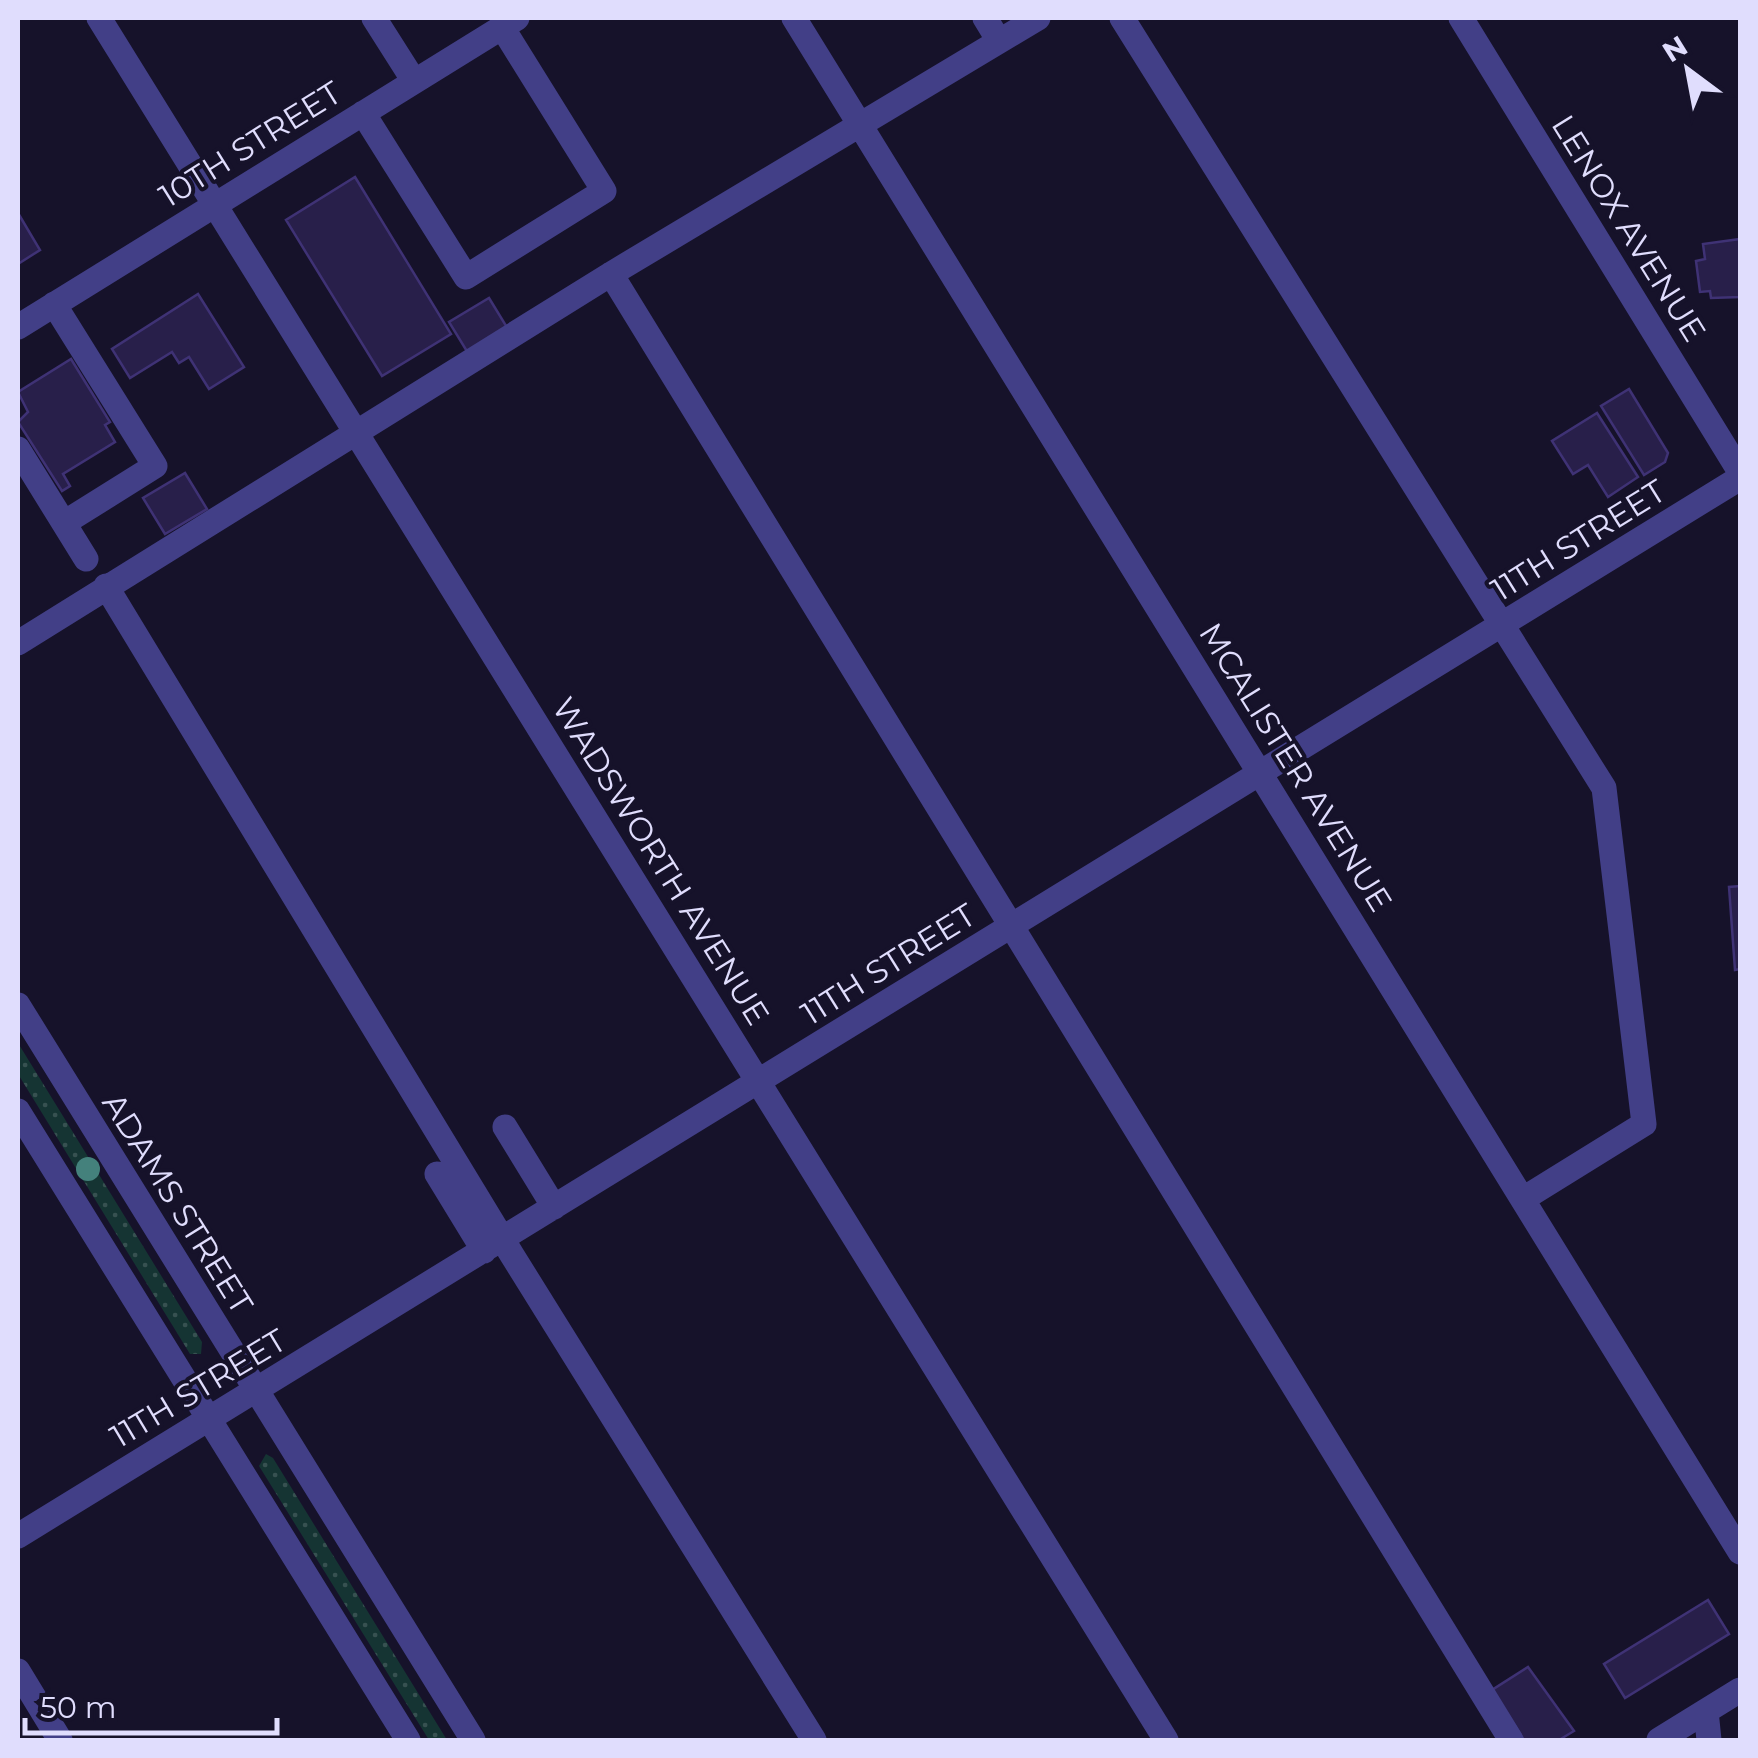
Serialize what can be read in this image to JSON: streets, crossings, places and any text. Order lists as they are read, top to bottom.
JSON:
{
  "streets": {
    "street": [
      "10TH STREET",
      "LENOX AVENUE",
      "11TH STREET",
      "MCALISTER AVENUE",
      "WADSWORTH AVENUE",
      "ADAMS STREET"
    ]
  },
  "crossings": [
    ["10TH STREET", "WADSWORTH AVENUE"],
    ["LENOX AVENUE", "11TH STREET"],
    ["11TH STREET", "MCALISTER AVENUE"],
    ["11TH STREET", "WADSWORTH AVENUE"],
    ["11TH STREET", "ADAMS STREET"]
  ],
  "scale_bar": "50 m",
  "north": "top left"
}
